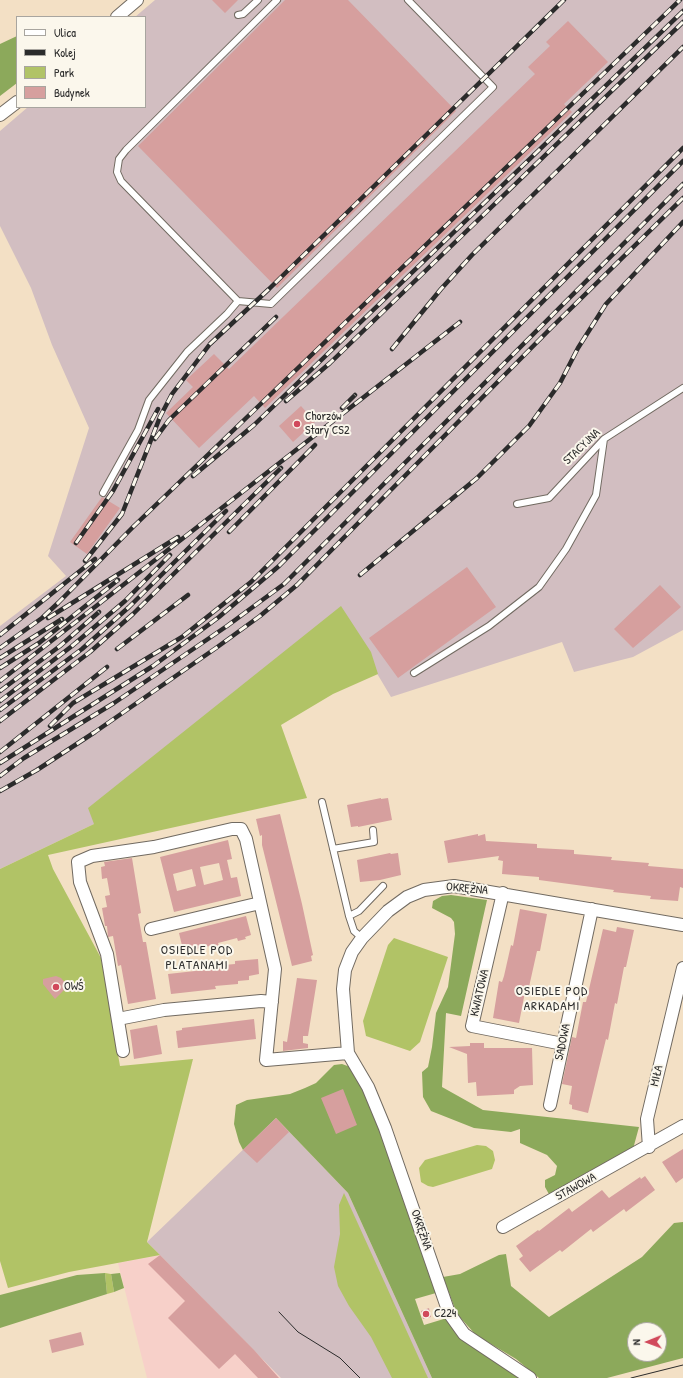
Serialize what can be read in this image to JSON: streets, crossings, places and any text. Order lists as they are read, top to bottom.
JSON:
{
  "streets": {
    "street": [
      "OKRĘŻNA",
      "KWIATOWA",
      "SADOWA",
      "MIŁA",
      "STAWOWA"
    ],
    "lane": ["STACYJNA"]
  },
  "crossings": [
    ["OKRĘŻNA", "KWIATOWA"],
    ["OKRĘŻNA", "SADOWA"],
    ["KWIATOWA", "SADOWA"],
    ["MIŁA", "STAWOWA"]
  ],
  "districts": ["OSIEDLE POD PLATANAMI", "OSIEDLE POD ARKADAMI"],
  "places": ["Chorzów Stary CS2", "OWŚ", "C224"],
  "legend": [
    "Ulica",
    "Kolej",
    "Park",
    "Budynek"
  ],
  "north": "left"
}
